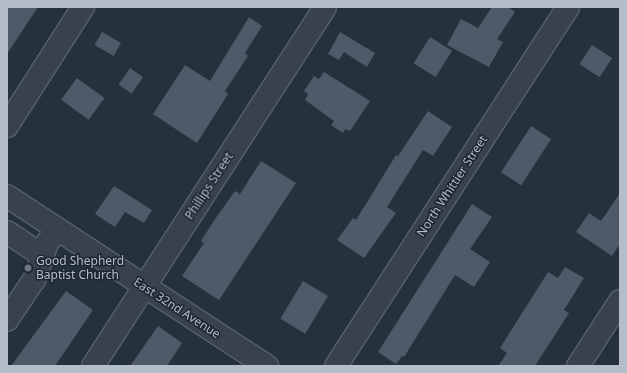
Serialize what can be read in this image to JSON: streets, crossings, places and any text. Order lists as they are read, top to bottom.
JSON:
{
  "streets": {
    "street": ["Phillips Street", "North Whittier Street", "East 32nd Avenue"]
  },
  "crossings": [
    ["Phillips Street", "East 32nd Avenue"]
  ],
  "places": ["Good Shepherd Baptist Church"]
}
